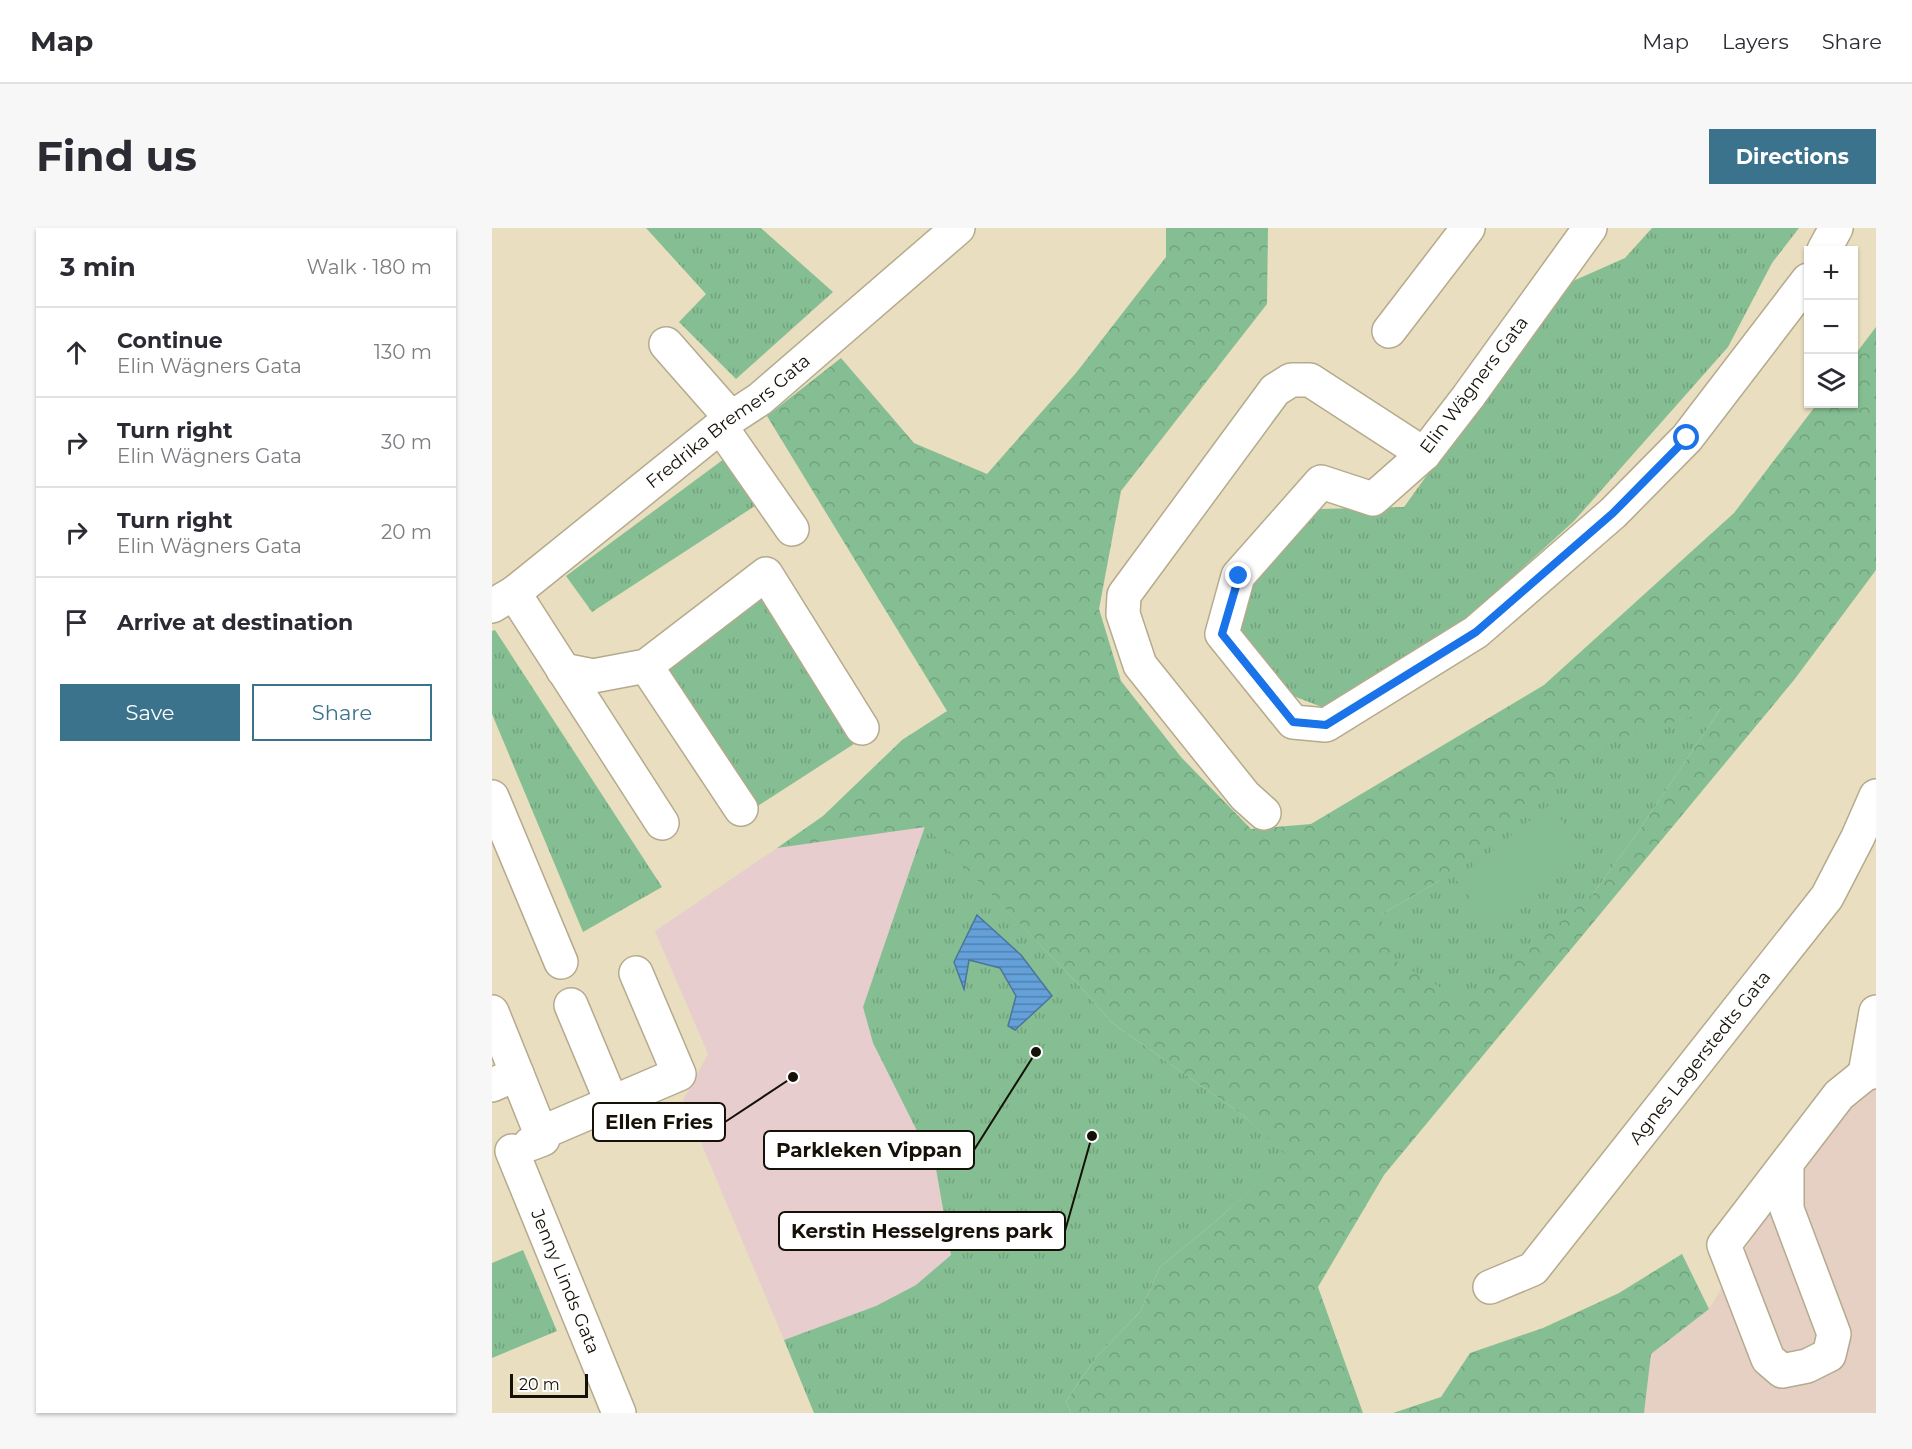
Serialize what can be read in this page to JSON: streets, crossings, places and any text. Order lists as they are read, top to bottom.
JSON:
{
  "streets": {
    "street": [
      "Elin Wägners Gata",
      "Fredrika Bremers Gata",
      "Agnes Lagerstedts Gata",
      "Jenny Linds Gata"
    ]
  },
  "places": ["Parkleken Vippan", "Ellen Fries", "Kerstin Hesselgrens park"],
  "scale_bar": "20 m",
  "page": {
    "header": "Map",
    "nav": ["Map", "Layers", "Share"],
    "buttons": [
      "Directions",
      ["Save", "Share"]
    ],
    "title": "Find us",
    "heading": ["3 min", "Walk · 180 m"],
    "map_buttons": ["+", "−"],
    "list": [
      ["Continue", "Elin Wägners Gata", "130 m"],
      ["Turn right", "Elin Wägners Gata", "30 m"],
      ["Turn right", "Elin Wägners Gata", "20 m"],
      "Arrive at destination"
    ],
    "scale": "20 m"
  }
}
